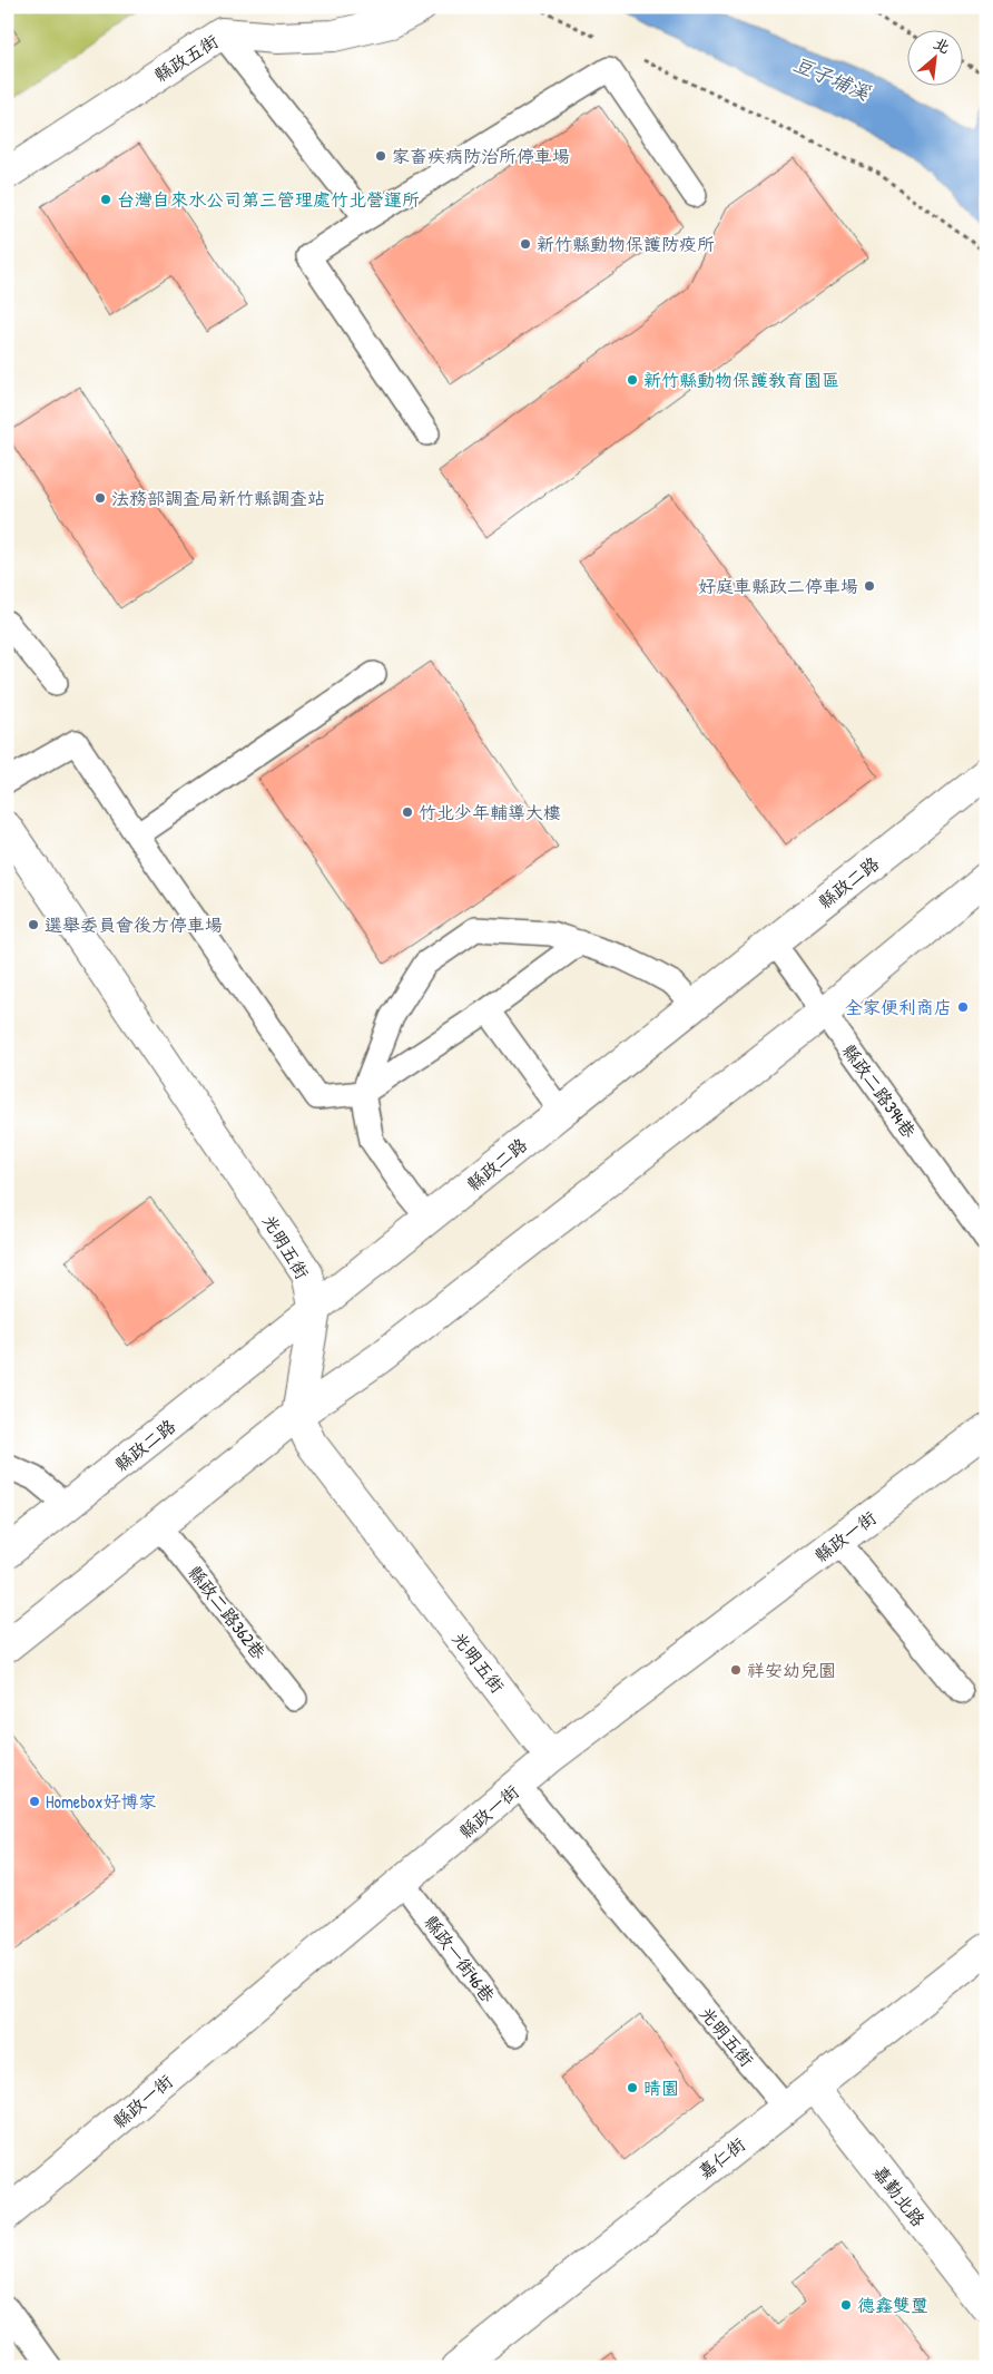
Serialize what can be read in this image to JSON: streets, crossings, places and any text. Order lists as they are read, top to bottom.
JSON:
{
  "streets": {
    "street": [
      "縣政五街",
      "縣政二路",
      "光明五街",
      "縣政一街",
      "嘉仁街",
      "嘉勤北路"
    ],
    "lane": ["縣政二路394巷", "縣政二路362巷", "縣政一街46巷"]
  },
  "crossings": [
    ["縣政二路", "縣政二路394巷"],
    ["縣政二路", "光明五街"],
    ["光明五街", "縣政一街"],
    ["光明五街", "嘉仁街"],
    ["縣政一街", "縣政一街46巷"],
    ["嘉仁街", "嘉勤北路"]
  ],
  "water": ["豆子埔溪"],
  "places": [
    "家畜疾病防治所停車場",
    "台灣自來水公司第三管理處竹北營運所",
    "新竹縣動物保護防疫所",
    "新竹縣動物保護教育園區",
    "法務部調查局新竹縣調查站",
    "好庭車縣政二停車場",
    "竹北少年輔導大樓",
    "選舉委員會後方停車場",
    "全家便利商店",
    "祥安幼兒園",
    "Homebox好博家",
    "晴園",
    "德鑫雙璽"
  ],
  "north": "top right"
}
